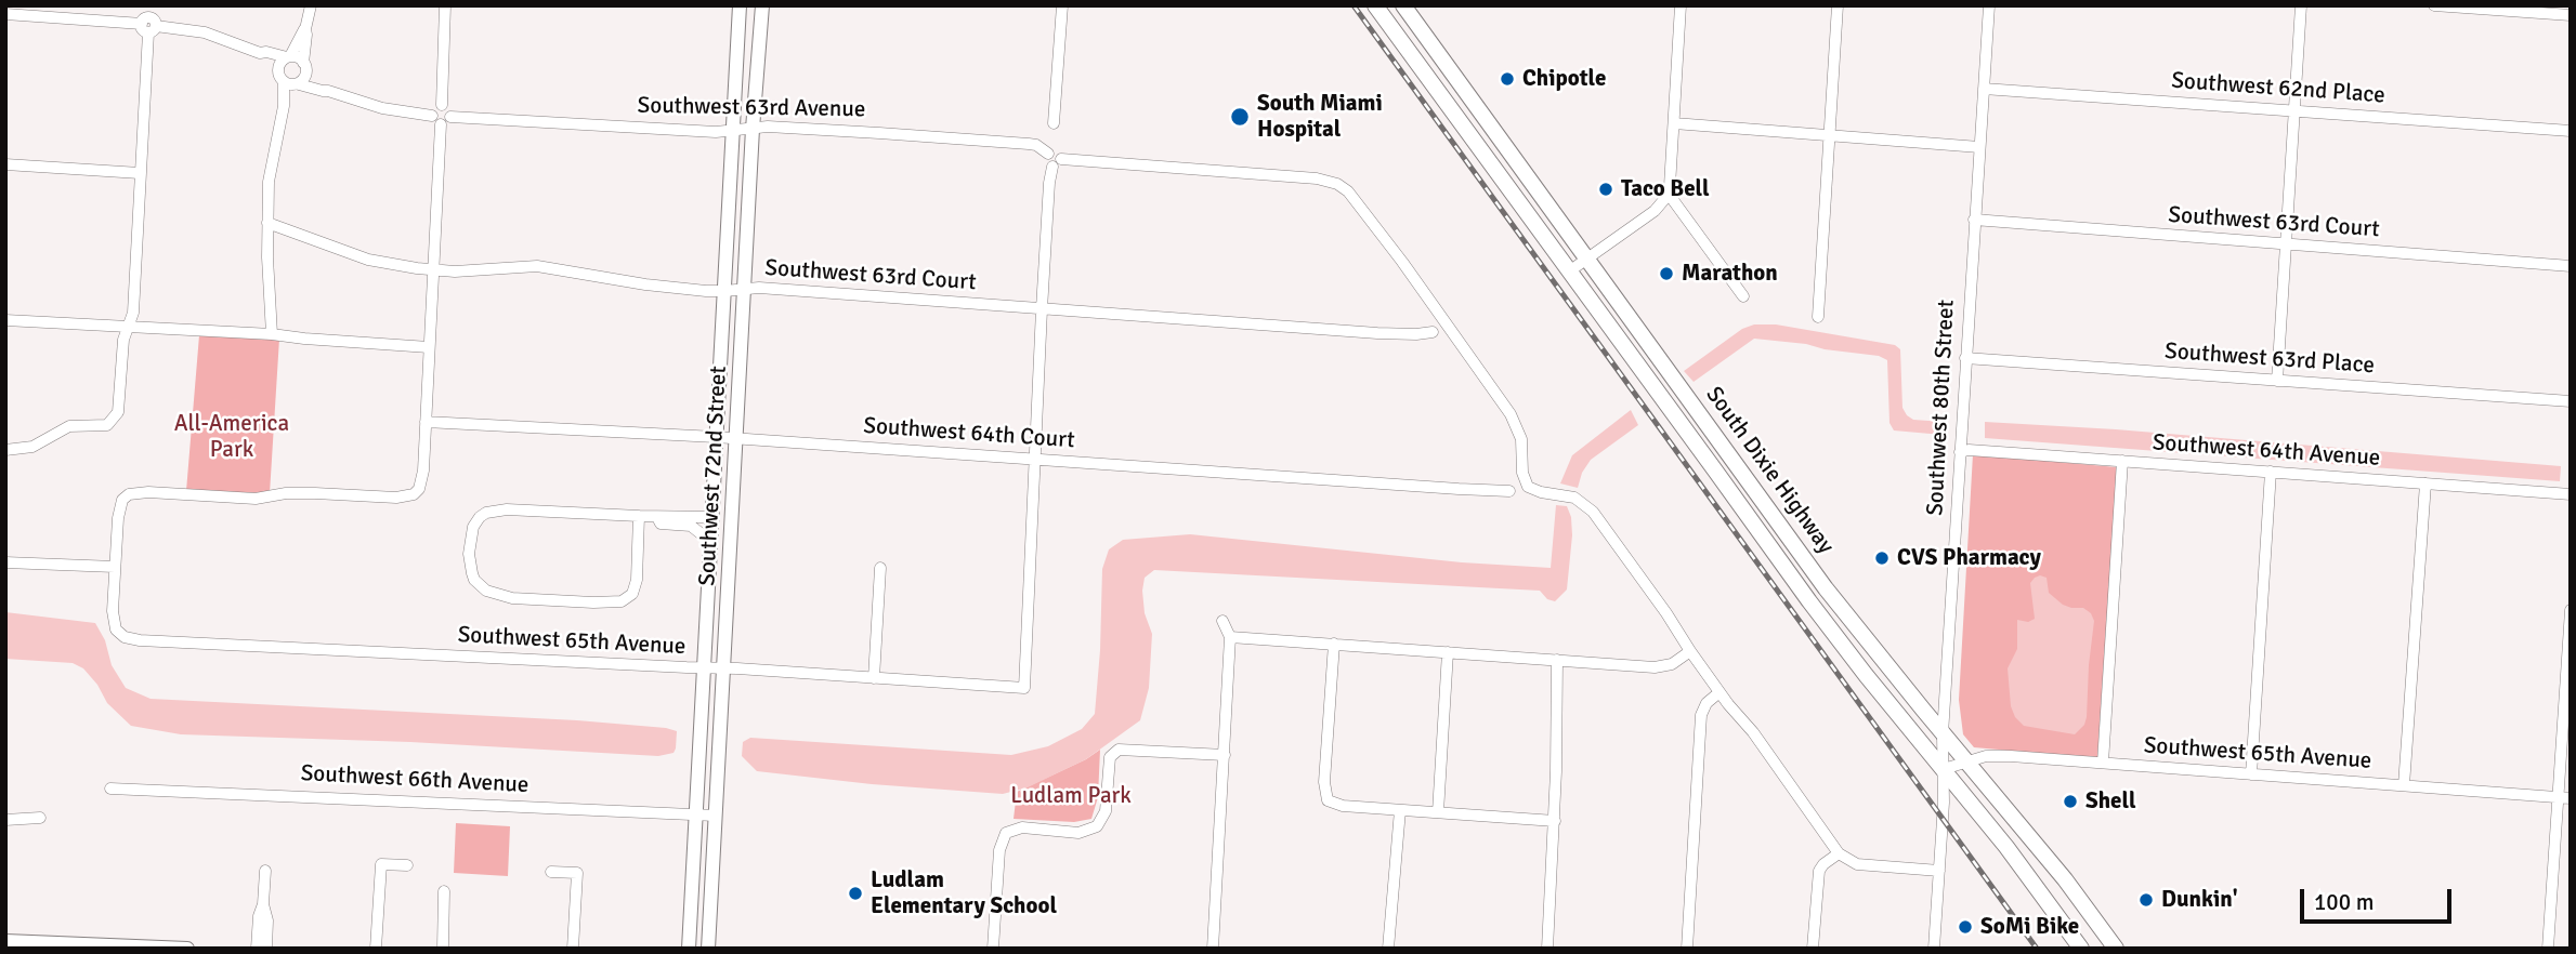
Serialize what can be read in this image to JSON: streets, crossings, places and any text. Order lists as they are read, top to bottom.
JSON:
{
  "streets": {
    "highway": ["South Dixie Highway"],
    "main road": ["Southwest 72nd Street"],
    "street": [
      "Southwest 62nd Place",
      "Southwest 63rd Avenue",
      "Southwest 63rd Court",
      "Southwest 63rd Place",
      "Southwest 80th Street",
      "Southwest 64th Court",
      "Southwest 64th Avenue",
      "Southwest 65th Avenue",
      "Southwest 66th Avenue"
    ]
  },
  "crossings": [
    ["Southwest 62nd Place", "Southwest 80th Street"],
    ["Southwest 63rd Avenue", "Southwest 72nd Street"],
    ["Southwest 63rd Court", "Southwest 80th Street"],
    ["Southwest 63rd Court", "Southwest 72nd Street"],
    ["Southwest 63rd Place", "Southwest 80th Street"],
    ["Southwest 80th Street", "Southwest 64th Avenue"],
    ["Southwest 80th Street", "South Dixie Highway"],
    ["Southwest 80th Street", "Southwest 65th Avenue"],
    ["Southwest 64th Court", "Southwest 72nd Street"],
    ["Southwest 64th Court", "Southwest 65th Avenue"],
    ["South Dixie Highway", "Southwest 65th Avenue"],
    ["Southwest 72nd Street", "Southwest 65th Avenue"],
    ["Southwest 72nd Street", "Southwest 66th Avenue"]
  ],
  "parks": ["All-America Park", "Ludlam Park"],
  "places": [
    "Chipotle",
    "South Miami Hospital",
    "Taco Bell",
    "Marathon",
    "CVS Pharmacy",
    "Shell",
    "Ludlam Elementary School",
    "Dunkin'",
    "SoMi Bike"
  ],
  "scale_bar": "100 m"
}
